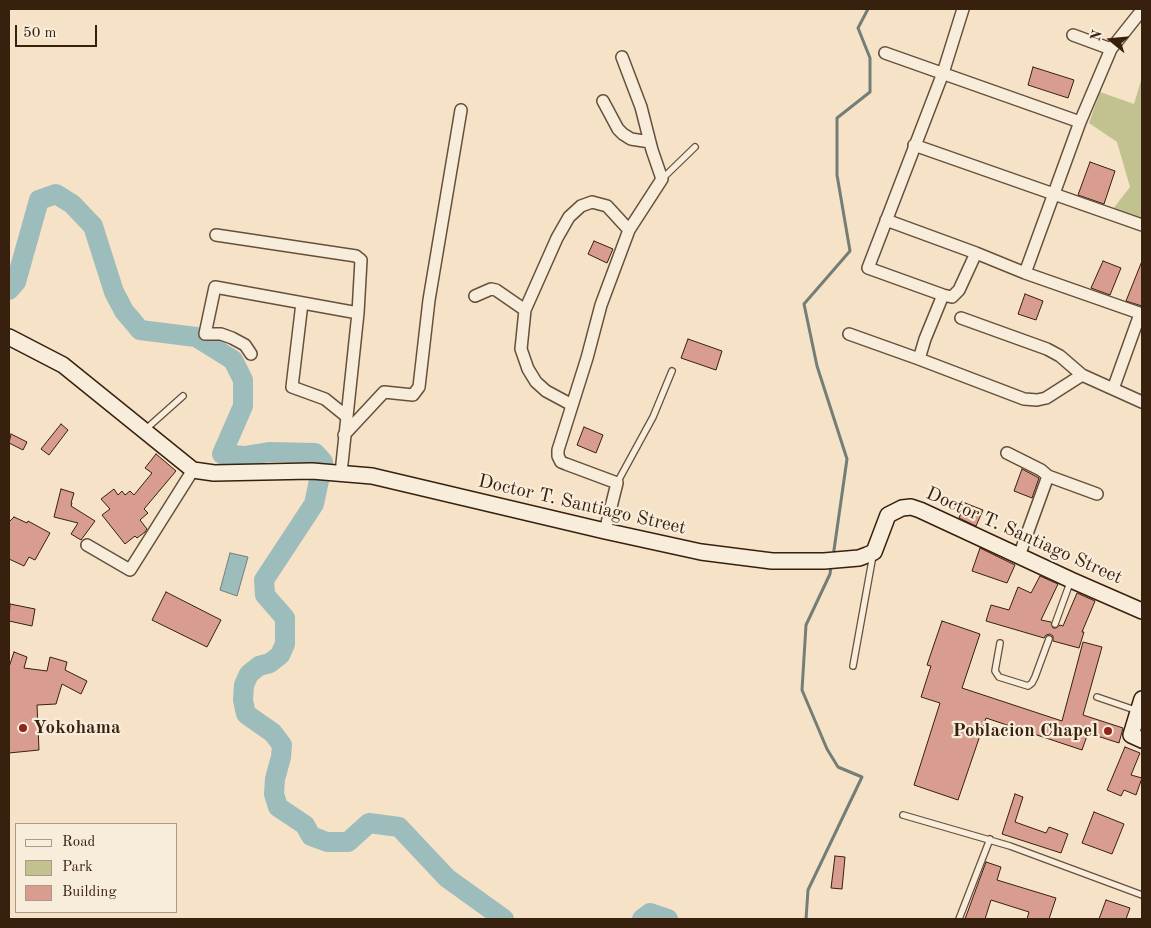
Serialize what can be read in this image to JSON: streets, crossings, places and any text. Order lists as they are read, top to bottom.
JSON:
{
  "streets": {
    "street": ["Doctor T. Santiago Street"]
  },
  "places": ["Yokohama", "Poblacion Chapel"],
  "legend": ["Road", "Park", "Building"],
  "scale_bar": "50 m",
  "north": "left"
}
